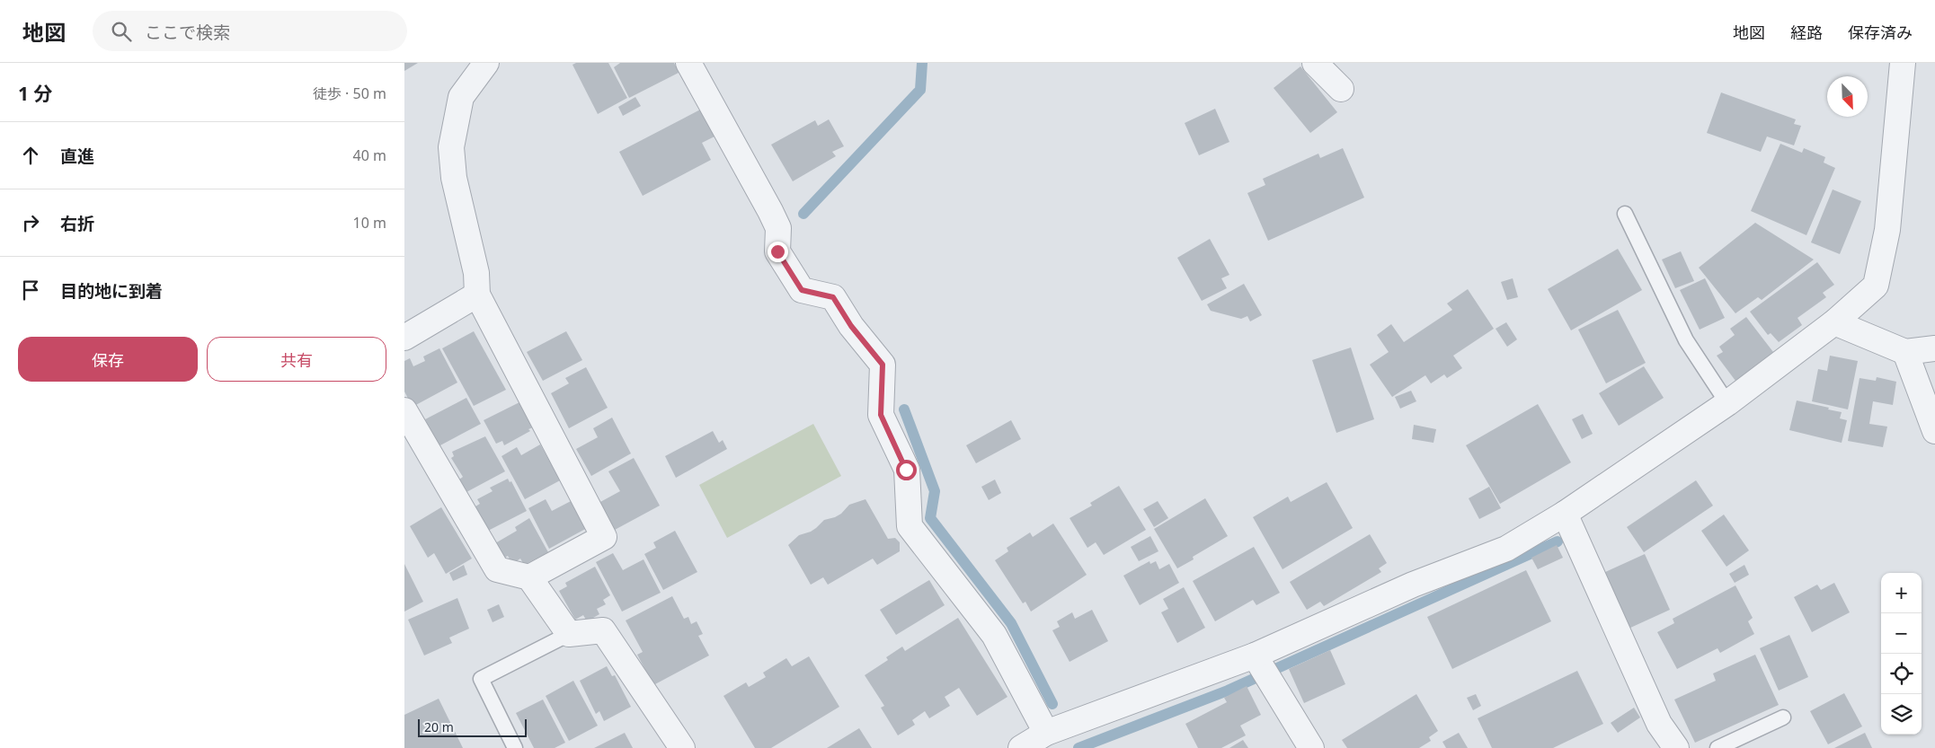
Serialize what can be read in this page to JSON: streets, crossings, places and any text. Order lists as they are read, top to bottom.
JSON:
{
  "scale_bar": "20 m",
  "north": "bottom right",
  "page": {
    "header": "地図",
    "search": "ここで検索",
    "nav": ["地図", "経路", "保存済み"],
    "heading": ["1 分", "徒歩 · 50 m"],
    "list": [
      ["直進", "40 m"],
      ["右折", "10 m"],
      "目的地に到着"
    ],
    "buttons": ["保存", "共有"],
    "map_buttons": ["+", "−"],
    "scale": "20 m"
  }
}
